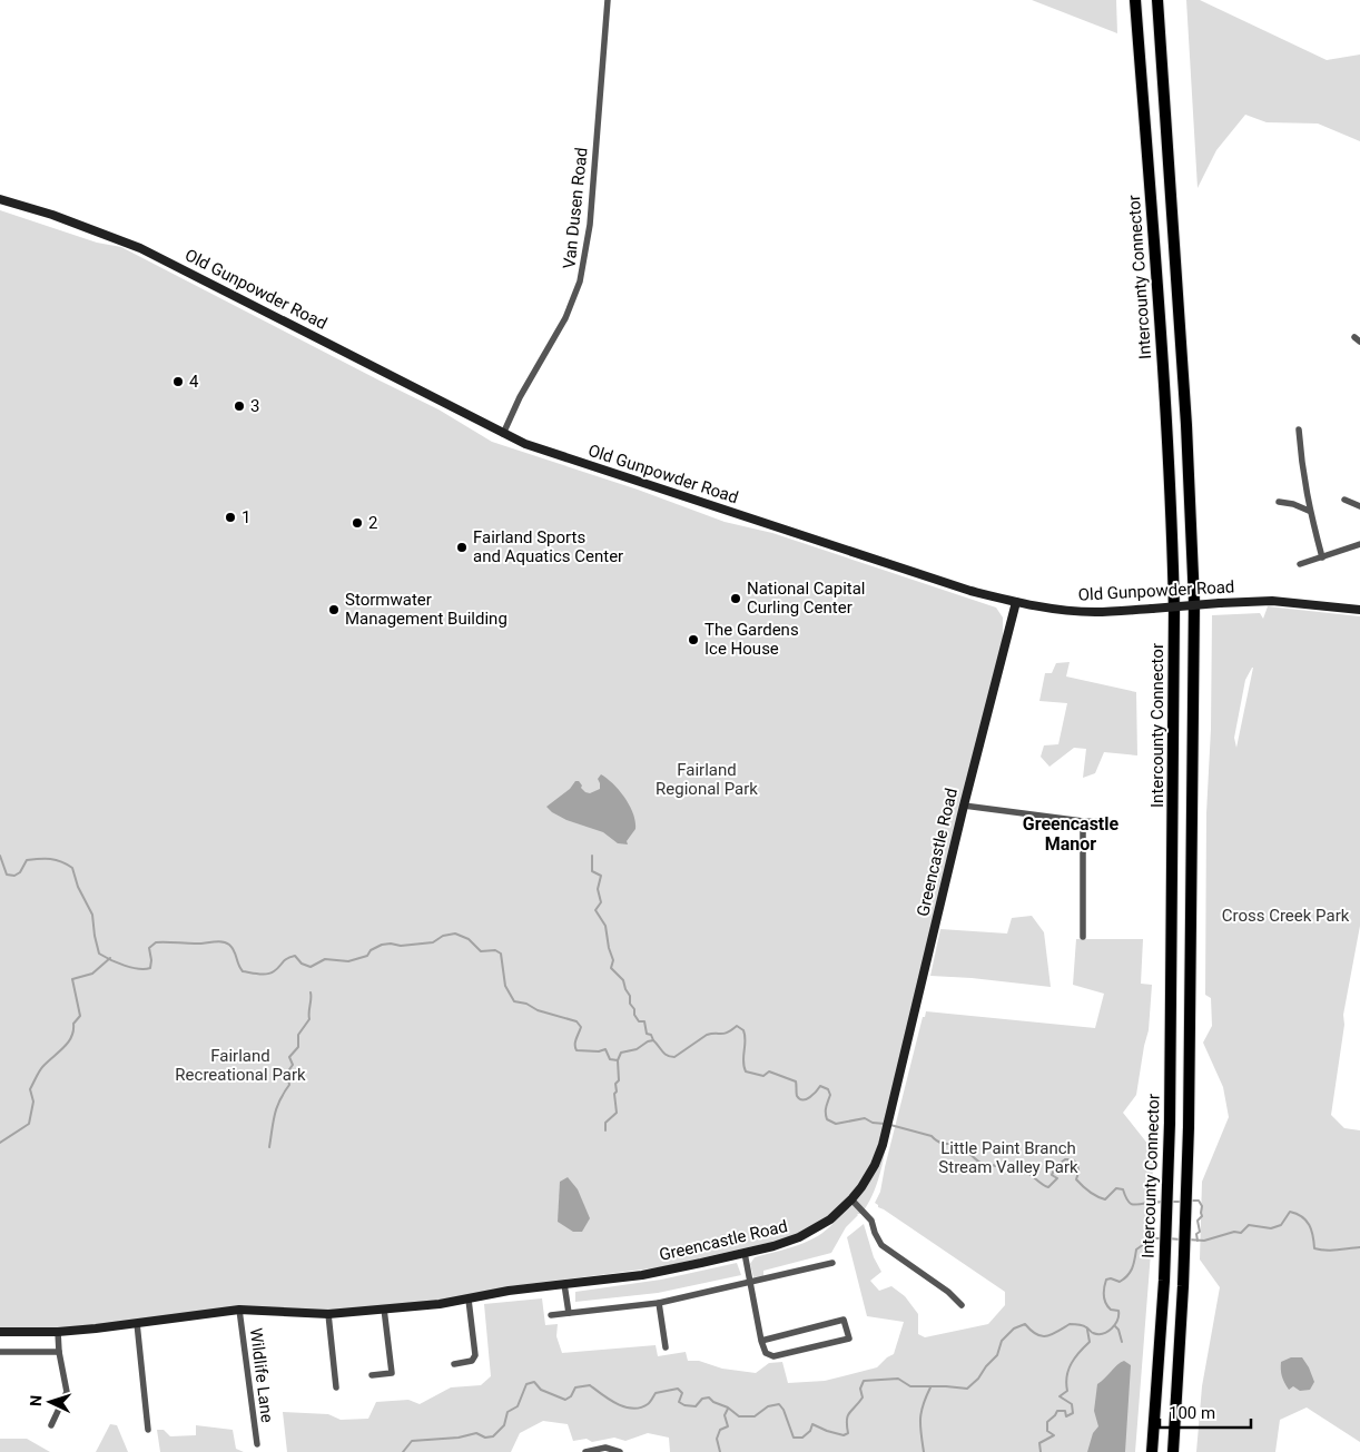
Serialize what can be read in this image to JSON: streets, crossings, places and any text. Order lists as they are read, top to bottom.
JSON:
{
  "streets": {
    "highway": ["Intercounty Connector"],
    "street": [
      "Van Dusen Road",
      "Old Gunpowder Road",
      "Greencastle Road",
      "Wildlife Lane"
    ]
  },
  "crossings": [
    ["Van Dusen Road", "Old Gunpowder Road"],
    ["Old Gunpowder Road", "Greencastle Road"],
    ["Greencastle Road", "Wildlife Lane"]
  ],
  "districts": ["Greencastle Manor"],
  "parks": [
    "Fairland Regional Park",
    "Cross Creek Park",
    "Fairland Recreational Park",
    "Little Paint Branch Stream Valley Park"
  ],
  "places": [
    "4",
    "3",
    "1",
    "2",
    "Fairland Sports and Aquatics Center",
    "National Capital Curling Center",
    "Stormwater Management Building",
    "The Gardens Ice House"
  ],
  "scale_bar": "100 m",
  "north": "left"
}
